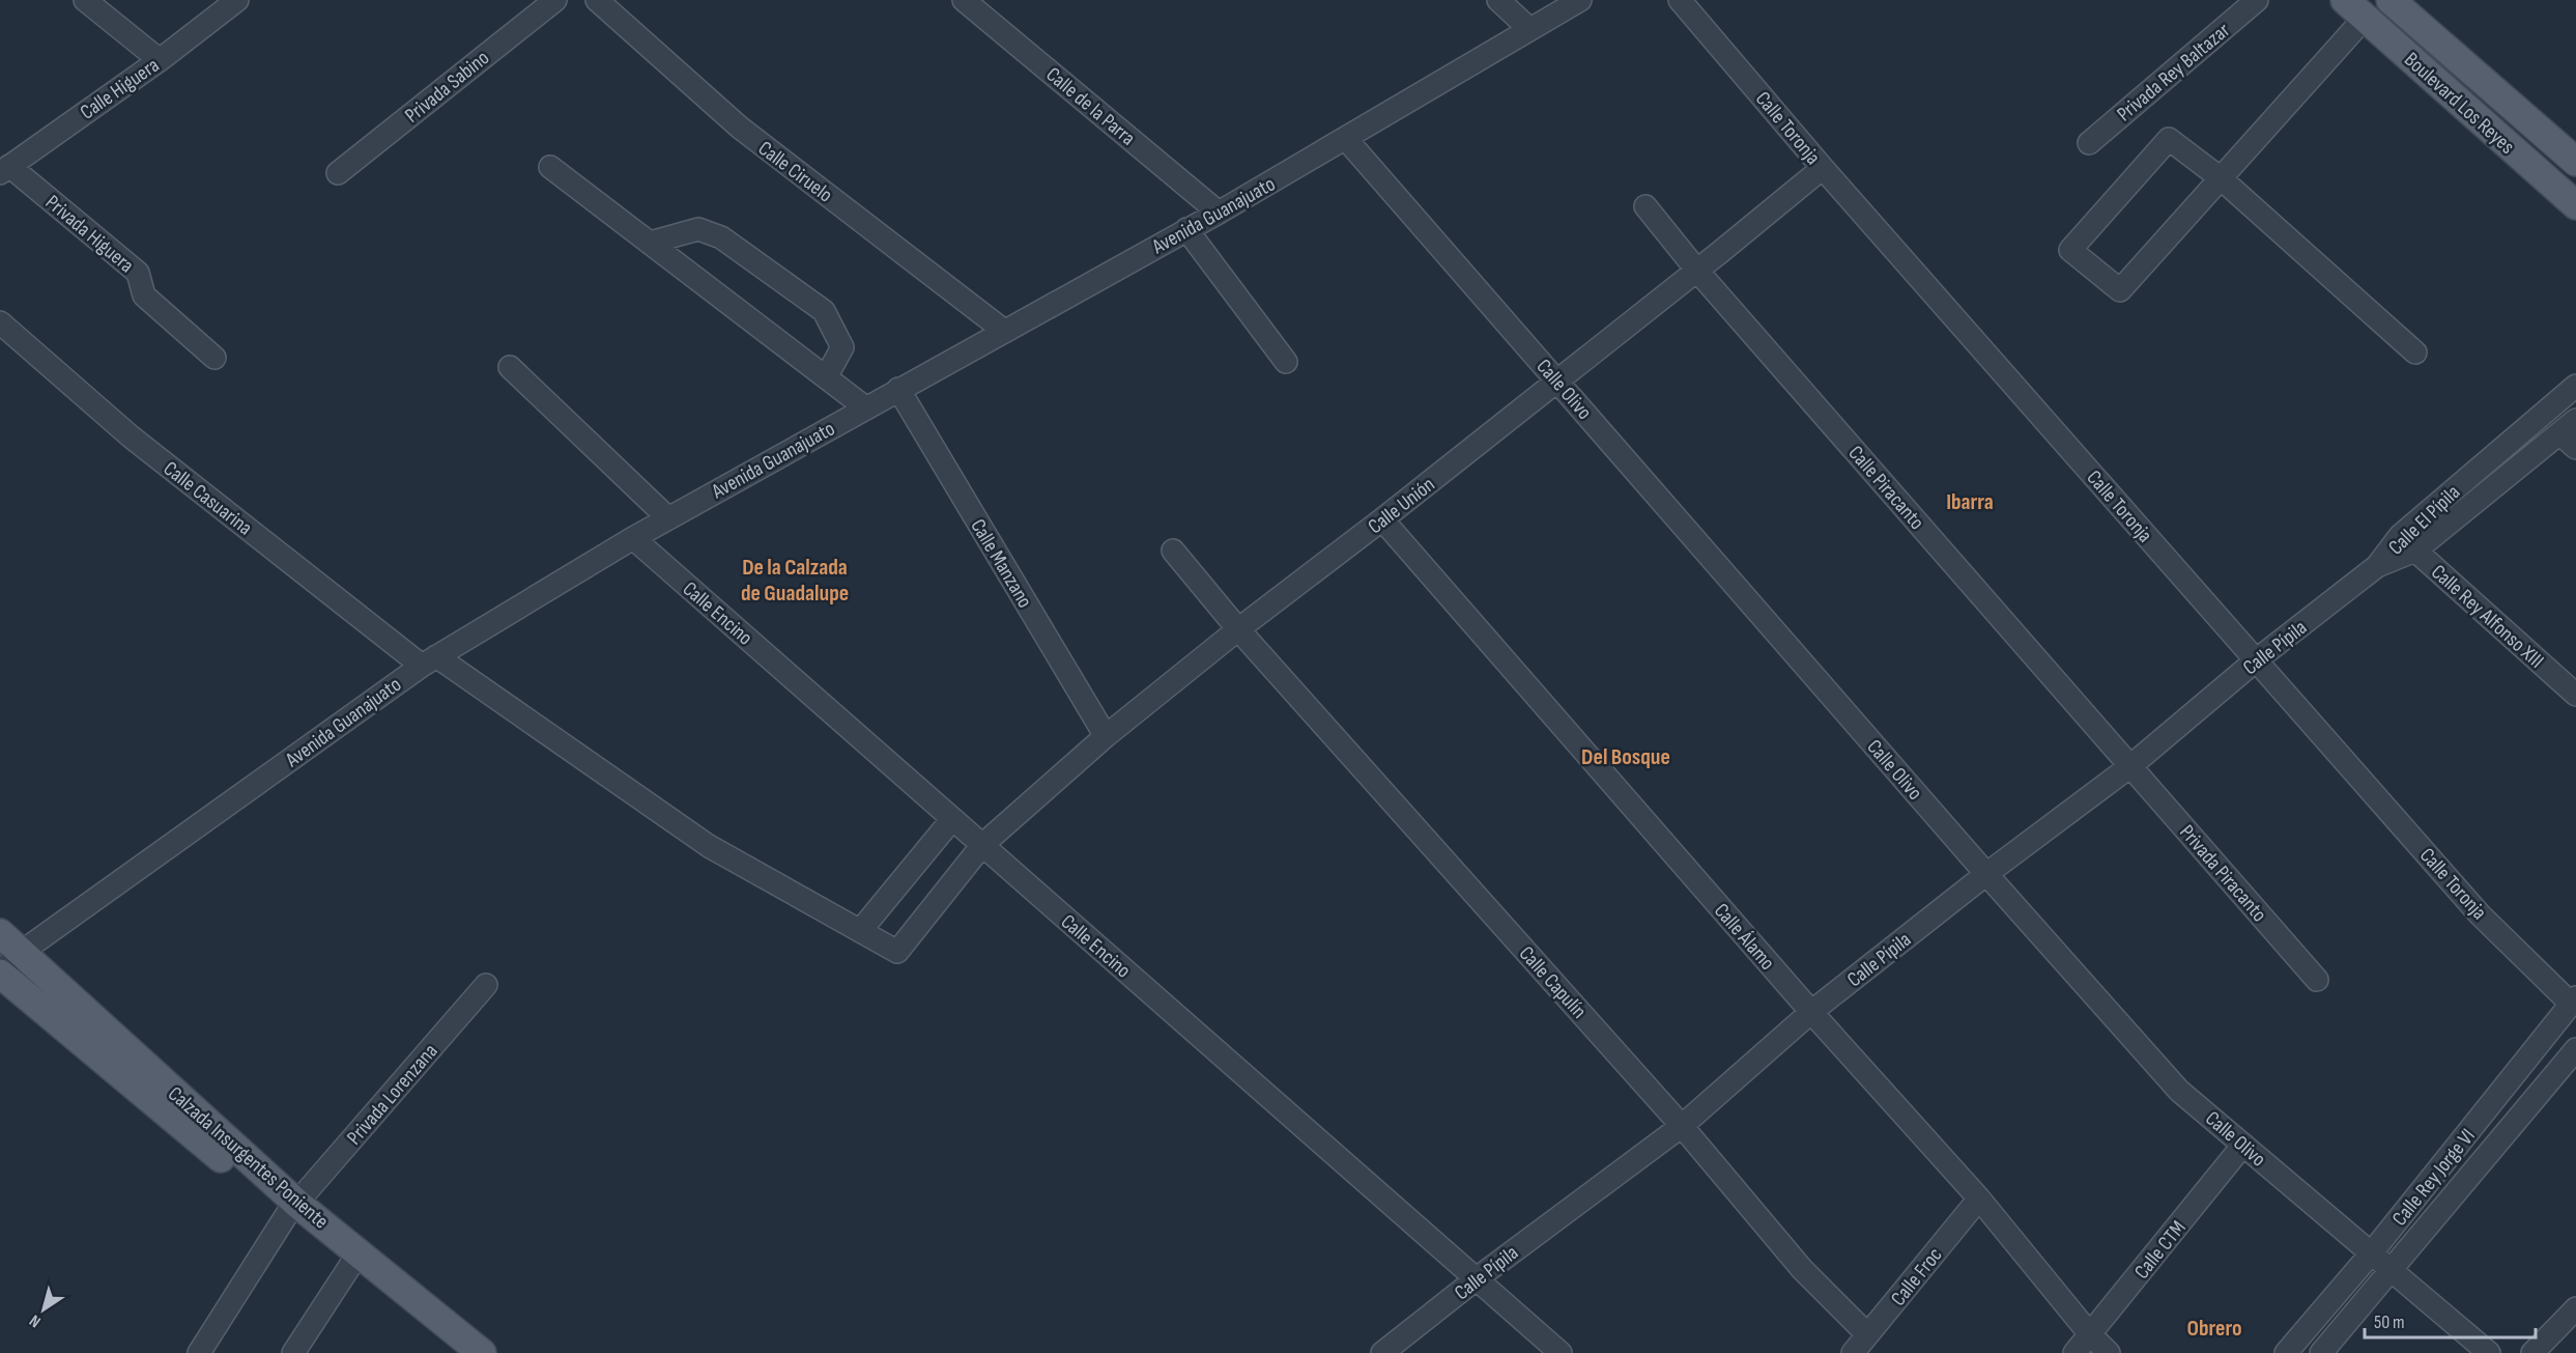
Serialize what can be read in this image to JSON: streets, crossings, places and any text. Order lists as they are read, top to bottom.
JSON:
{
  "streets": {
    "main road": ["Boulevard Los Reyes", "Calzada Insurgentes Poniente"],
    "street": [
      "Privada Rey Baltazar",
      "Privada Sabino",
      "Calle Higuera",
      "Calle de la Parra",
      "Calle Toronja",
      "Calle Ciruelo",
      "Avenida Guanajuato",
      "Privada Higuera",
      "Calle Olivo",
      "Calle Piracanto",
      "Calle Casuarina",
      "Calle Unión",
      "Calle El Pípila",
      "Calle Manzano",
      "Calle Encino",
      "Calle Rey Alfonso XIII",
      "Calle Pípila",
      "Privada Piracanto",
      "Calle Álamo",
      "Calle Capulín",
      "Privada Lorenzana",
      "Calle Rey Jorge VI",
      "Calle CTM",
      "Calle Froc"
    ]
  },
  "crossings": [
    ["Calle Higuera", "Privada Higuera"],
    ["Calle de la Parra", "Avenida Guanajuato"],
    ["Calle Toronja", "Calle Unión"],
    ["Calle Toronja", "Calle Pípila"],
    ["Calle Toronja", "Calle Rey Jorge VI"],
    ["Calle Ciruelo", "Avenida Guanajuato"],
    ["Avenida Guanajuato", "Calle Olivo"],
    ["Avenida Guanajuato", "Calle Casuarina"],
    ["Avenida Guanajuato", "Calle Manzano"],
    ["Avenida Guanajuato", "Calle Encino"],
    ["Avenida Guanajuato", "Calzada Insurgentes Poniente"],
    ["Calle Olivo", "Calle Unión"],
    ["Calle Olivo", "Calle Pípila"],
    ["Calle Olivo", "Calle Rey Jorge VI"],
    ["Calle Olivo", "Calle CTM"],
    ["Calle Piracanto", "Calle Unión"],
    ["Calle Piracanto", "Calle Pípila"],
    ["Calle Piracanto", "Privada Piracanto"],
    ["Calle Casuarina", "Calle Unión"],
    ["Calle Unión", "Calle Manzano"],
    ["Calle Unión", "Calle Encino"],
    ["Calle Unión", "Calle Álamo"],
    ["Calle Unión", "Calle Capulín"],
    ["Calle El Pípila", "Calle Rey Alfonso XIII"],
    ["Calle El Pípila", "Calle Pípila"],
    ["Calle Encino", "Calle Pípila"],
    ["Calle Pípila", "Privada Piracanto"],
    ["Calle Pípila", "Calle Álamo"],
    ["Calle Pípila", "Calle Capulín"],
    ["Calle Álamo", "Calle CTM"],
    ["Calle Álamo", "Calle Froc"],
    ["Calle Capulín", "Calle Froc"],
    ["Privada Lorenzana", "Calzada Insurgentes Poniente"]
  ],
  "districts": [
    "Ibarra",
    "De la Calzada de Guadalupe",
    "Del Bosque",
    "Obrero"
  ],
  "scale_bar": "50 m",
  "north": "bottom left"
}
